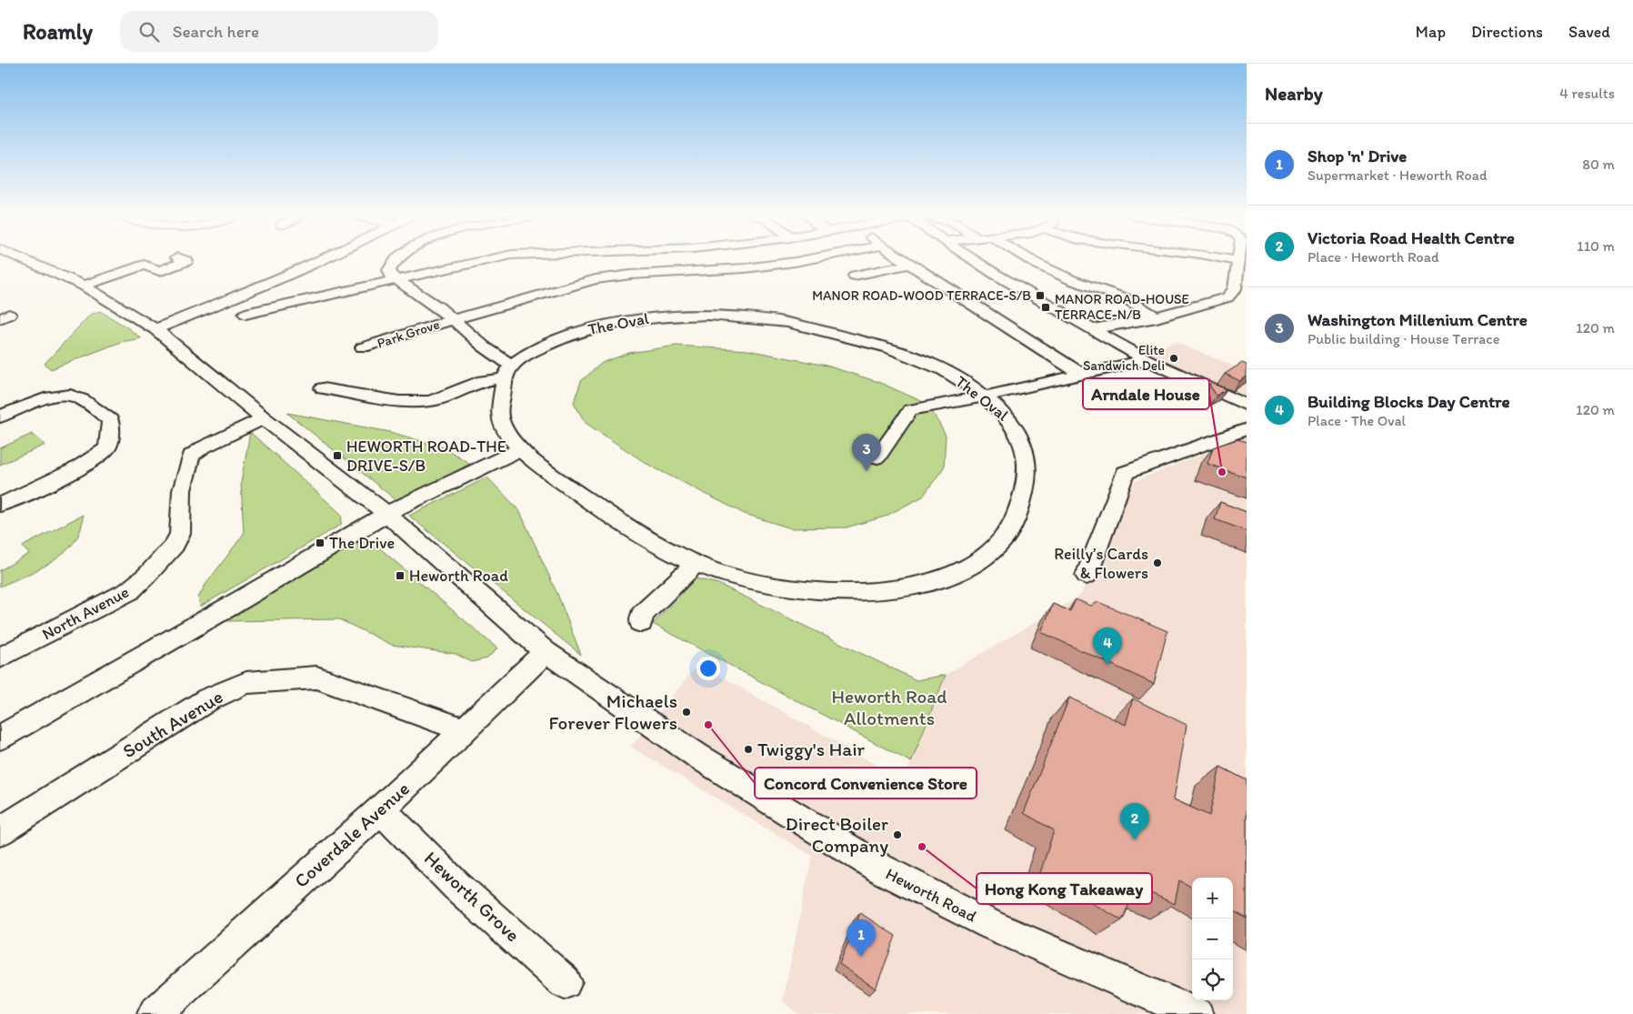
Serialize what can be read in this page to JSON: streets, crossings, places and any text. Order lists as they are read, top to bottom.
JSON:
{
  "streets": {
    "street": [
      "The Oval",
      "Park Grove",
      "North Avenue",
      "South Avenue",
      "Coverdale Avenue",
      "Heworth Road",
      "Heworth Grove"
    ]
  },
  "crossings": [
    ["North Avenue", "Heworth Road"],
    ["South Avenue", "Coverdale Avenue"],
    ["Coverdale Avenue", "Heworth Road"],
    ["Coverdale Avenue", "Heworth Grove"]
  ],
  "parks": ["Heworth Road Allotments"],
  "places": {
    "transit": [
      "MANOR ROAD-WOOD TERRACE-S/B",
      "MANOR ROAD-HOUSE TERRACE-N/B",
      "HEWORTH ROAD-THE DRIVE-S/B",
      "The Drive",
      "Heworth Road"
    ],
    "other": [
      "Elite Sandwich Deli",
      "Arndale House",
      "Reilly’s Cards & Flowers",
      "Michaels Forever Flowers",
      "Concord Convenience Store",
      "Twiggy's Hair",
      "Direct Boiler Company",
      "Hong Kong Takeaway"
    ]
  },
  "page": {
    "header": "Roamly",
    "search": "Search here",
    "nav": ["Map", "Directions", "Saved"],
    "heading": ["Nearby", "4 results"],
    "list": [
      {
        "mark": "1",
        "name": "Shop 'n' Drive",
        "note": "Supermarket · Heworth Road",
        "value": "80 m"
      },
      {
        "mark": "2",
        "name": "Victoria Road Health Centre",
        "note": "Place · Heworth Road",
        "value": "110 m"
      },
      {
        "mark": "3",
        "name": "Washington Millenium Centre",
        "note": "Public building · House Terrace",
        "value": "120 m"
      },
      {
        "mark": "4",
        "name": "Building Blocks Day Centre",
        "note": "Place · The Oval",
        "value": "120 m"
      }
    ],
    "pins": [
      "3",
      "4",
      "2",
      "1"
    ],
    "map_buttons": ["+", "−"]
  }
}
